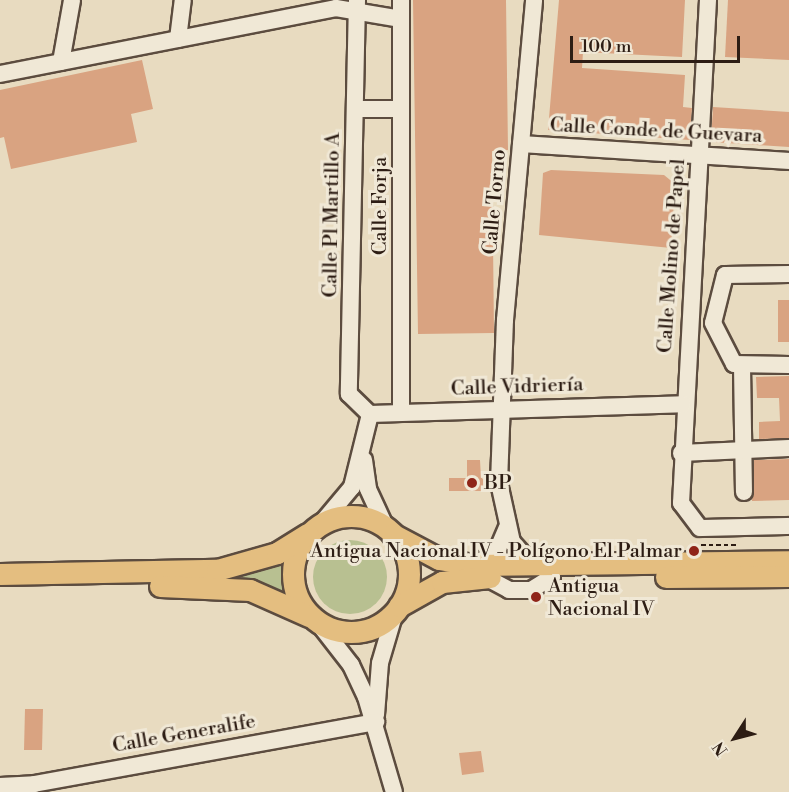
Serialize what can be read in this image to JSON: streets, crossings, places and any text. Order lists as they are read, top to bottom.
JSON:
{
  "streets": {
    "street": [
      "Calle Conde de Guevara",
      "Calle Torno",
      "Calle Forja",
      "Calle Pl Martillo A",
      "Calle Molino de Papel",
      "Calle Vidriería",
      "Calle Generalife"
    ]
  },
  "crossings": [
    ["Calle Conde de Guevara", "Calle Torno"],
    ["Calle Conde de Guevara", "Calle Molino de Papel"],
    ["Calle Torno", "Calle Vidriería"],
    ["Calle Forja", "Calle Vidriería"],
    ["Calle Pl Martillo A", "Calle Vidriería"],
    ["Calle Molino de Papel", "Calle Vidriería"]
  ],
  "places": ["BP", "Antigua Nacional IV - Polígono El Palmar", "Antigua Nacional IV"],
  "scale_bar": "100 m",
  "north": "bottom left"
}
